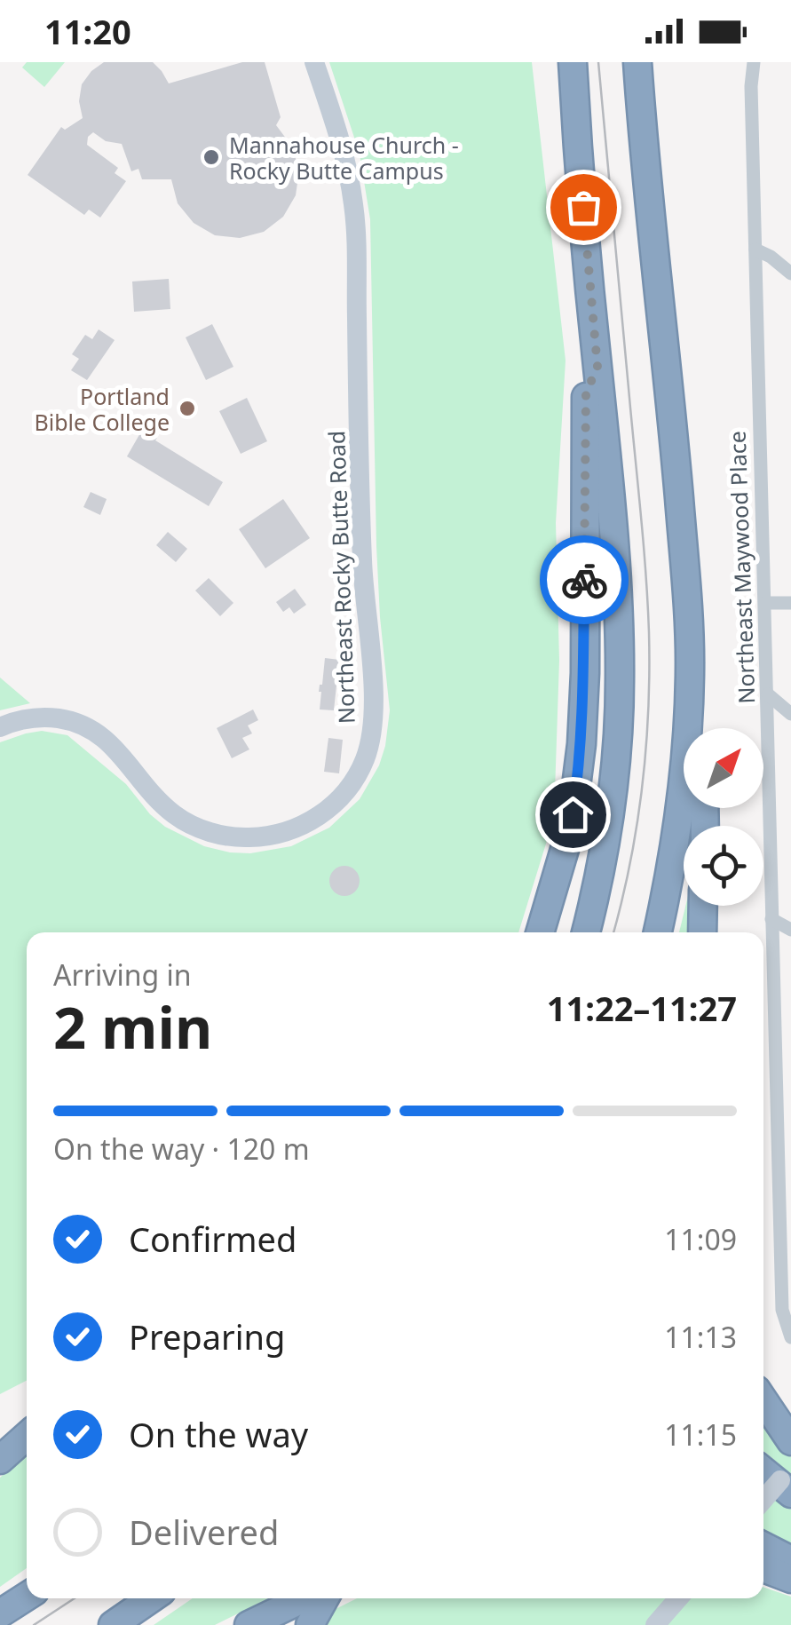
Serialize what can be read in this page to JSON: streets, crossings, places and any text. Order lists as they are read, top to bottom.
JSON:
{
  "streets": {
    "street": ["Northeast Maywood Place", "Northeast Rocky Butte Road"]
  },
  "places": ["Mannahouse Church - Rocky Butte Campus", "Portland Bible College"],
  "north": "top right",
  "page": {
    "status": "11:20",
    "heading": ["2 min", "Arriving in", "11:22–11:27"],
    "bar": "On the way · 120 m",
    "list": [
      ["Confirmed", "11:09"],
      ["Preparing", "11:13"],
      ["On the way", "11:15"],
      "Delivered"
    ]
  }
}
